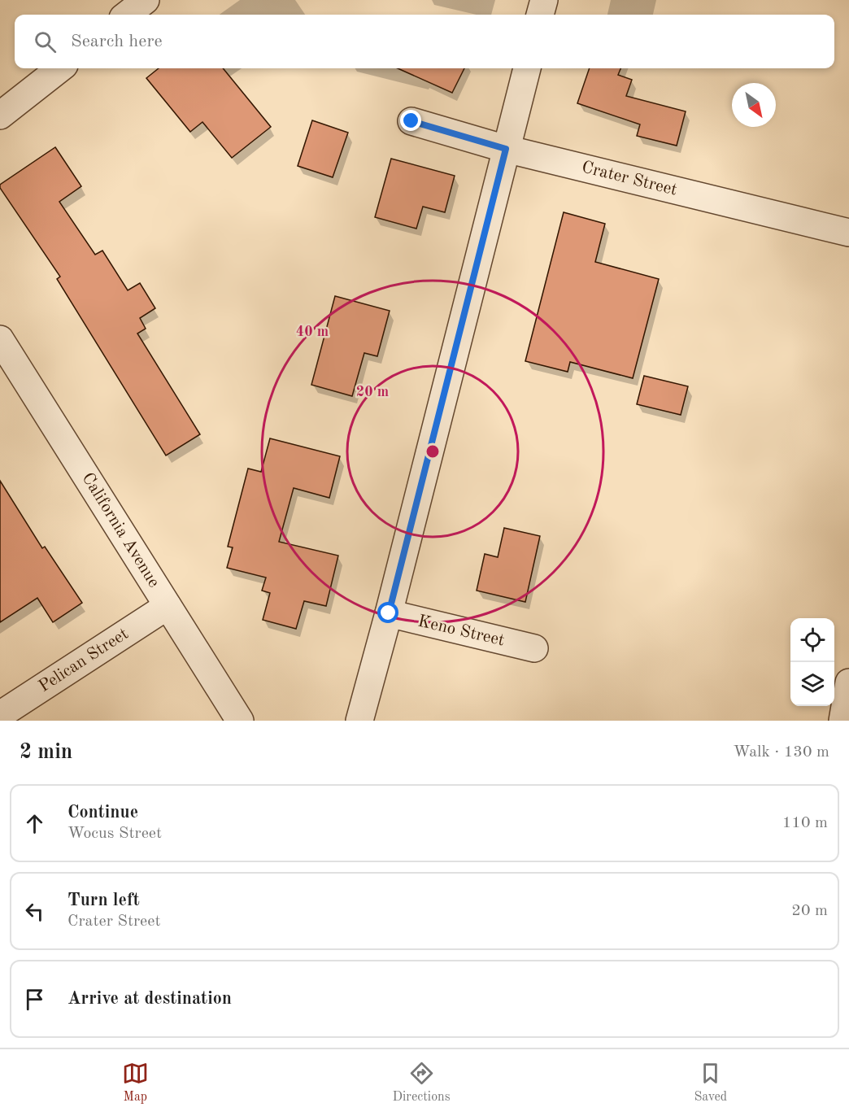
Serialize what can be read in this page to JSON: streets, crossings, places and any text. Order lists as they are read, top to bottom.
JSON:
{
  "streets": {
    "street": [
      "Crater Street",
      "California Avenue",
      "Keno Street",
      "Pelican Street"
    ]
  },
  "crossings": [
    ["California Avenue", "Pelican Street"]
  ],
  "north": "bottom right",
  "page": {
    "search": "Search here",
    "heading": ["2 min", "Walk · 130 m"],
    "list": [
      ["Continue", "Wocus Street", "110 m"],
      ["Turn left", "Crater Street", "20 m"],
      "Arrive at destination"
    ],
    "nav": ["Map", "Directions", "Saved"]
  },
  "rings": ["40 m", "20 m"]
}
